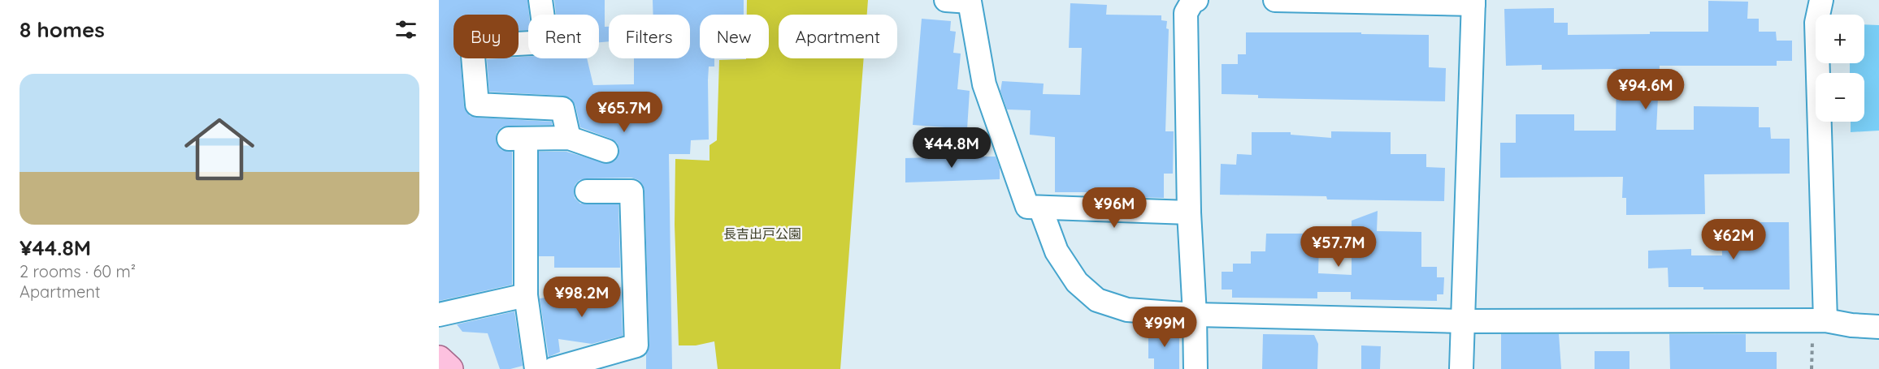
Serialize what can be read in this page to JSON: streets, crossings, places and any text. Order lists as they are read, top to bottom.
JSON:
{
  "parks": ["長吉出戸公園"],
  "page": {
    "heading": "8 homes",
    "map_buttons": ["+", "−"],
    "chip": [
      "Buy",
      "Rent",
      "Filters",
      "New",
      "Apartment"
    ],
    "list": [
      {
        "name": "¥44.8M",
        "note": "2 rooms · 60 m² · Apartment"
      }
    ],
    "price": [
      "¥94.6M",
      "¥65.7M",
      "¥44.8M",
      "¥96M",
      "¥62M",
      "¥57.7M",
      "¥98.2M",
      "¥99M"
    ]
  }
}
